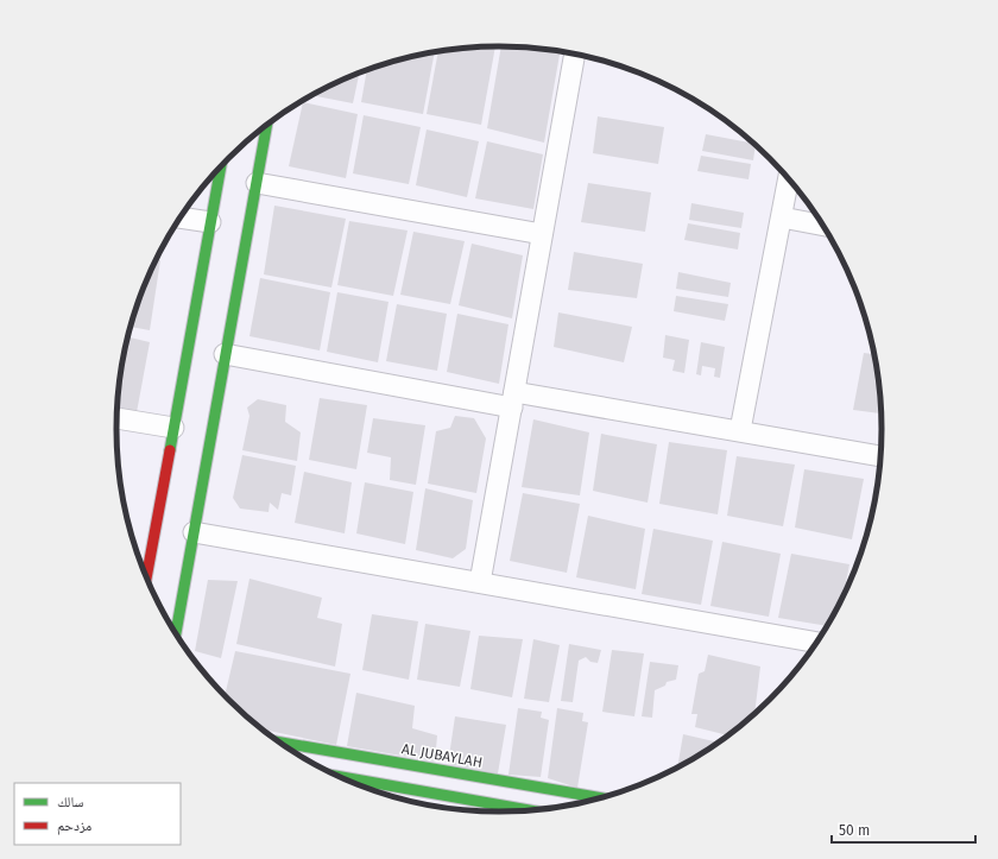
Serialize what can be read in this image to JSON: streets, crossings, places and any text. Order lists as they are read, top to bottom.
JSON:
{
  "streets": {
    "street": ["AL JUBAYLAH"]
  },
  "legend": ["سالك", "مزدحم"],
  "scale_bar": "50 m"
}
